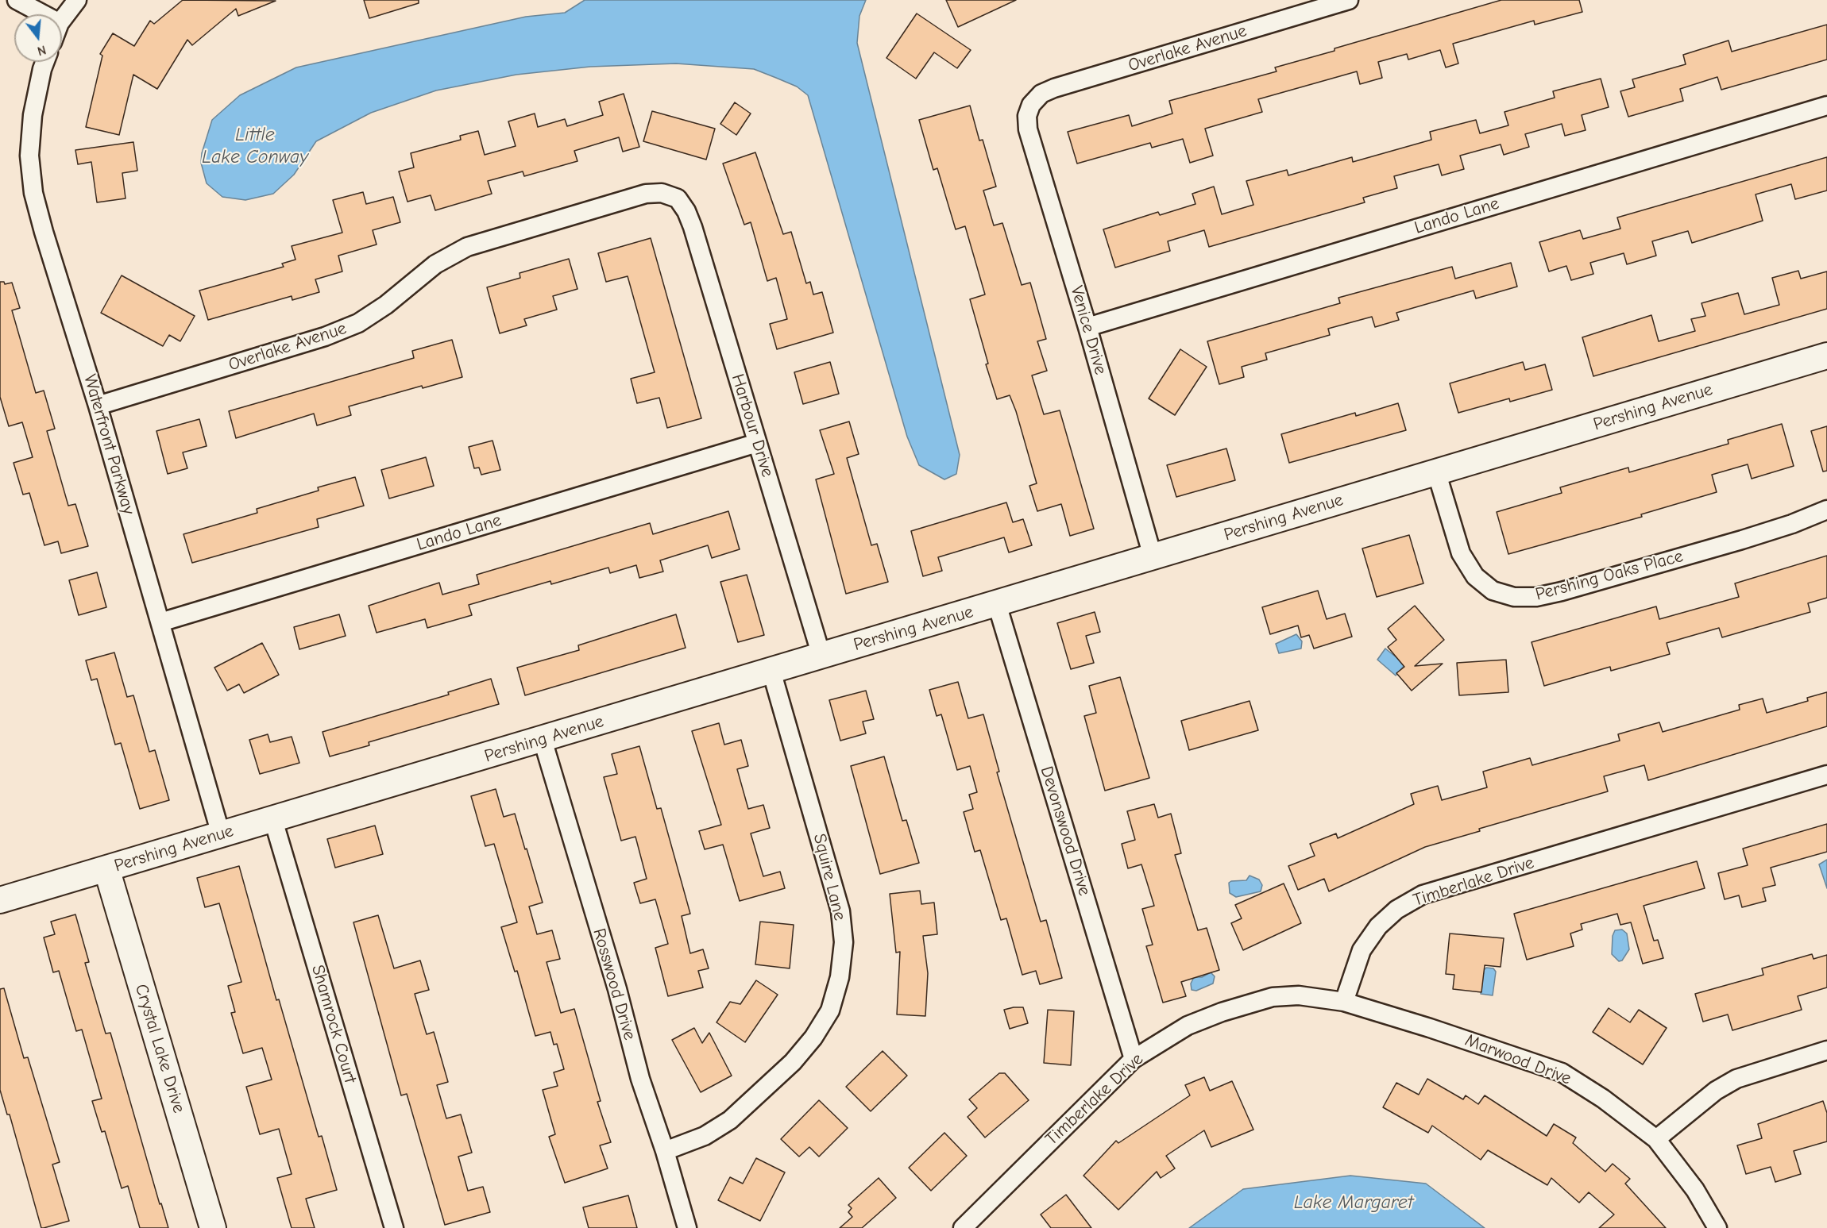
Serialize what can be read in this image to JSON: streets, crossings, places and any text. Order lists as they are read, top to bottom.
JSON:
{
  "streets": {
    "street": [
      "Overlake Avenue",
      "Lando Lane",
      "Venice Drive",
      "Pershing Avenue",
      "Harbour Drive",
      "Waterfront Parkway",
      "Pershing Oaks Place",
      "Devonswood Drive",
      "Squire Lane",
      "Timberlake Drive",
      "Rosswood Drive",
      "Shamrock Court",
      "Crystal Lake Drive",
      "Marwood Drive"
    ]
  },
  "crossings": [
    ["Overlake Avenue", "Venice Drive"],
    ["Overlake Avenue", "Harbour Drive"],
    ["Overlake Avenue", "Waterfront Parkway"],
    ["Lando Lane", "Venice Drive"],
    ["Lando Lane", "Harbour Drive"],
    ["Lando Lane", "Waterfront Parkway"],
    ["Venice Drive", "Pershing Avenue"],
    ["Pershing Avenue", "Harbour Drive"],
    ["Pershing Avenue", "Waterfront Parkway"],
    ["Pershing Avenue", "Pershing Oaks Place"],
    ["Pershing Avenue", "Devonswood Drive"],
    ["Pershing Avenue", "Squire Lane"],
    ["Pershing Avenue", "Rosswood Drive"],
    ["Pershing Avenue", "Shamrock Court"],
    ["Pershing Avenue", "Crystal Lake Drive"],
    ["Devonswood Drive", "Timberlake Drive"],
    ["Squire Lane", "Rosswood Drive"],
    ["Timberlake Drive", "Marwood Drive"]
  ],
  "water": ["Little Lake Conway", "Lake Margaret"],
  "north": "bottom"
}
